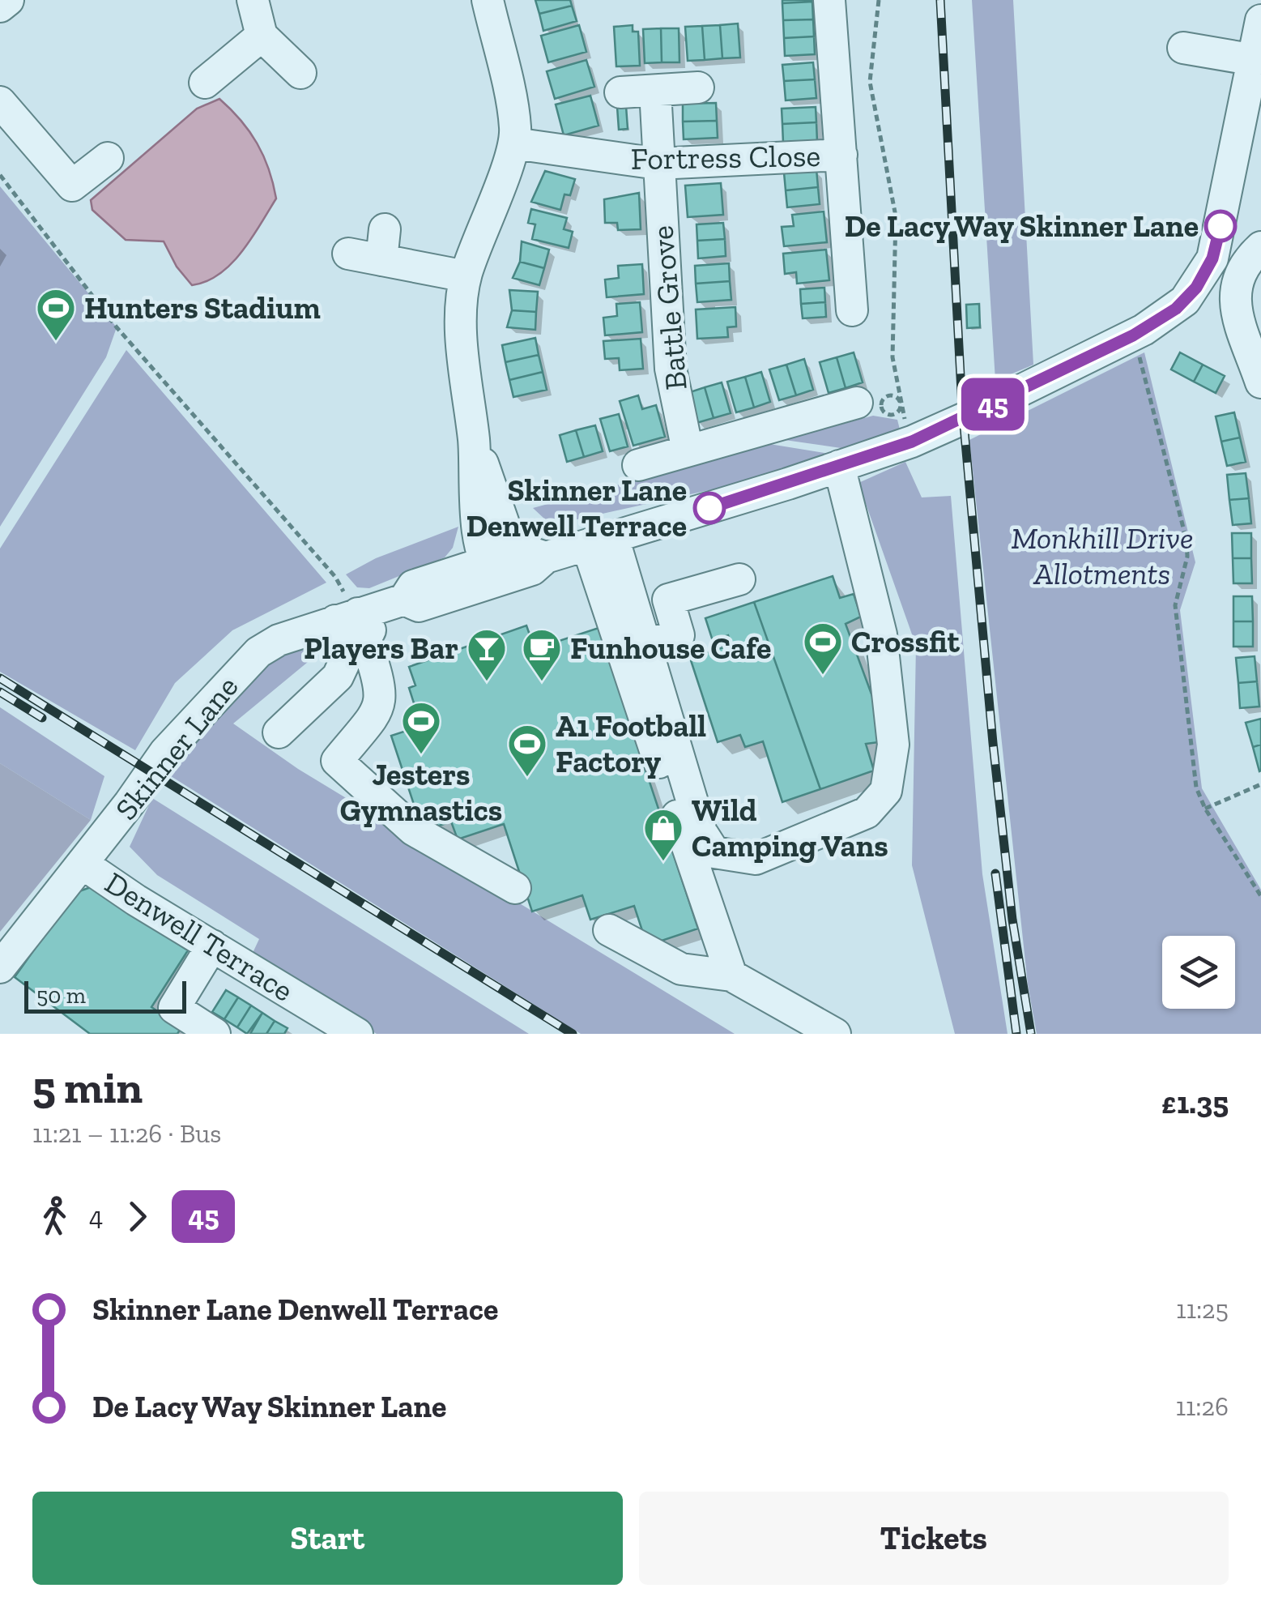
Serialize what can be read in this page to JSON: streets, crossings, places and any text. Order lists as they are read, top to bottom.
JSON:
{
  "streets": {
    "street": [
      "Fortress Close",
      "Battle Grove",
      "Skinner Lane",
      "Denwell Terrace"
    ]
  },
  "crossings": [
    ["Fortress Close", "Battle Grove"],
    ["Skinner Lane", "Denwell Terrace"]
  ],
  "parks": ["Monkhill Drive Allotments"],
  "places": {
    "other": ["De Lacy Way Skinner Lane", "Skinner Lane Denwell Terrace"],
    "sports": [
      "Hunters Stadium",
      "Crossfit",
      "Jesters Gymnastics",
      "A1 Football Factory"
    ],
    "bar": ["Players Bar"],
    "cafe": ["Funhouse Cafe"],
    "shop": ["Wild Camping Vans"]
  },
  "lines": ["bus line 45"],
  "scale_bar": "50 m",
  "page": {
    "on_map": "45",
    "scale": "50 m",
    "heading": ["5 min", "11:21 – 11:26 · Bus", "£1.35"],
    "legs": ["4", "45"],
    "list": [
      {
        "name": "Skinner Lane Denwell Terrace",
        "value": "11:25"
      },
      {
        "name": "De Lacy Way Skinner Lane",
        "value": "11:26"
      }
    ],
    "buttons": ["Start", "Tickets"]
  }
}
